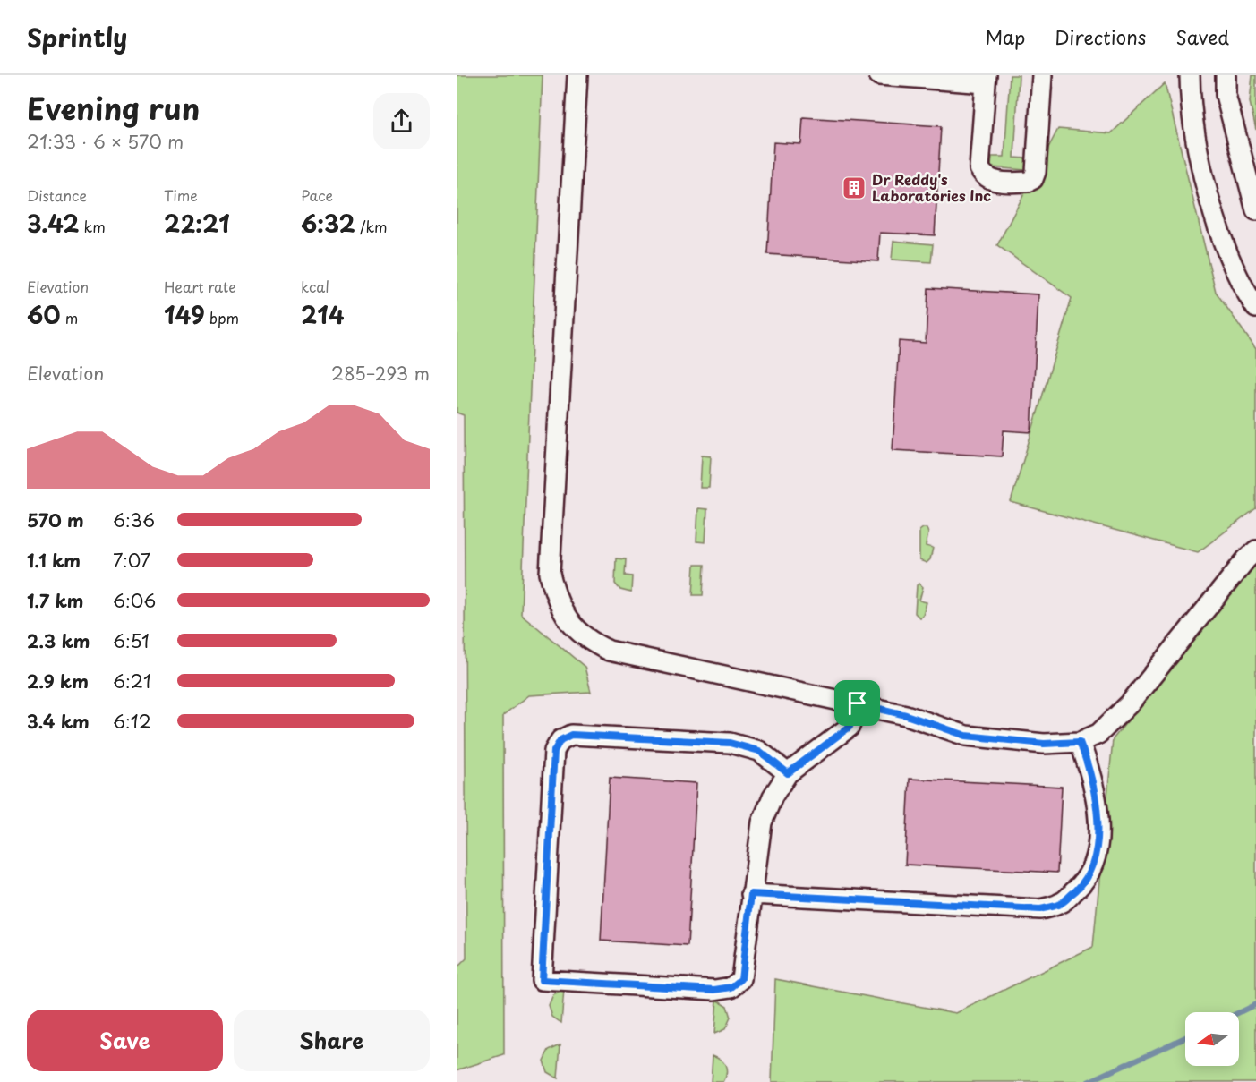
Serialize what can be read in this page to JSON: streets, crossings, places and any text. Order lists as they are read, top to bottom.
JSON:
{
  "places": {
    "building": ["Dr Reddy's Laboratories Inc"]
  },
  "north": "left",
  "page": {
    "header": "Sprintly",
    "nav": ["Map", "Directions", "Saved"],
    "heading": ["Evening run", "21:33 · 6 × 570 m"],
    "stats": [
      ["Distance", "3.42 km"],
      ["Time", "22:21"],
      ["Pace", "6:32 /km"],
      ["Elevation", "60 m"],
      ["Heart rate", "149 bpm"],
      ["kcal", "214"]
    ],
    "chart": ["Elevation", "285–293 m"],
    "list": [
      {
        "name": "570 m",
        "note": "6:36"
      },
      {
        "name": "1.1 km",
        "note": "7:07"
      },
      {
        "name": "1.7 km",
        "note": "6:06"
      },
      {
        "name": "2.3 km",
        "note": "6:51"
      },
      {
        "name": "2.9 km",
        "note": "6:21"
      },
      {
        "name": "3.4 km",
        "note": "6:12"
      }
    ],
    "buttons": ["Save", "Share"]
  }
}
